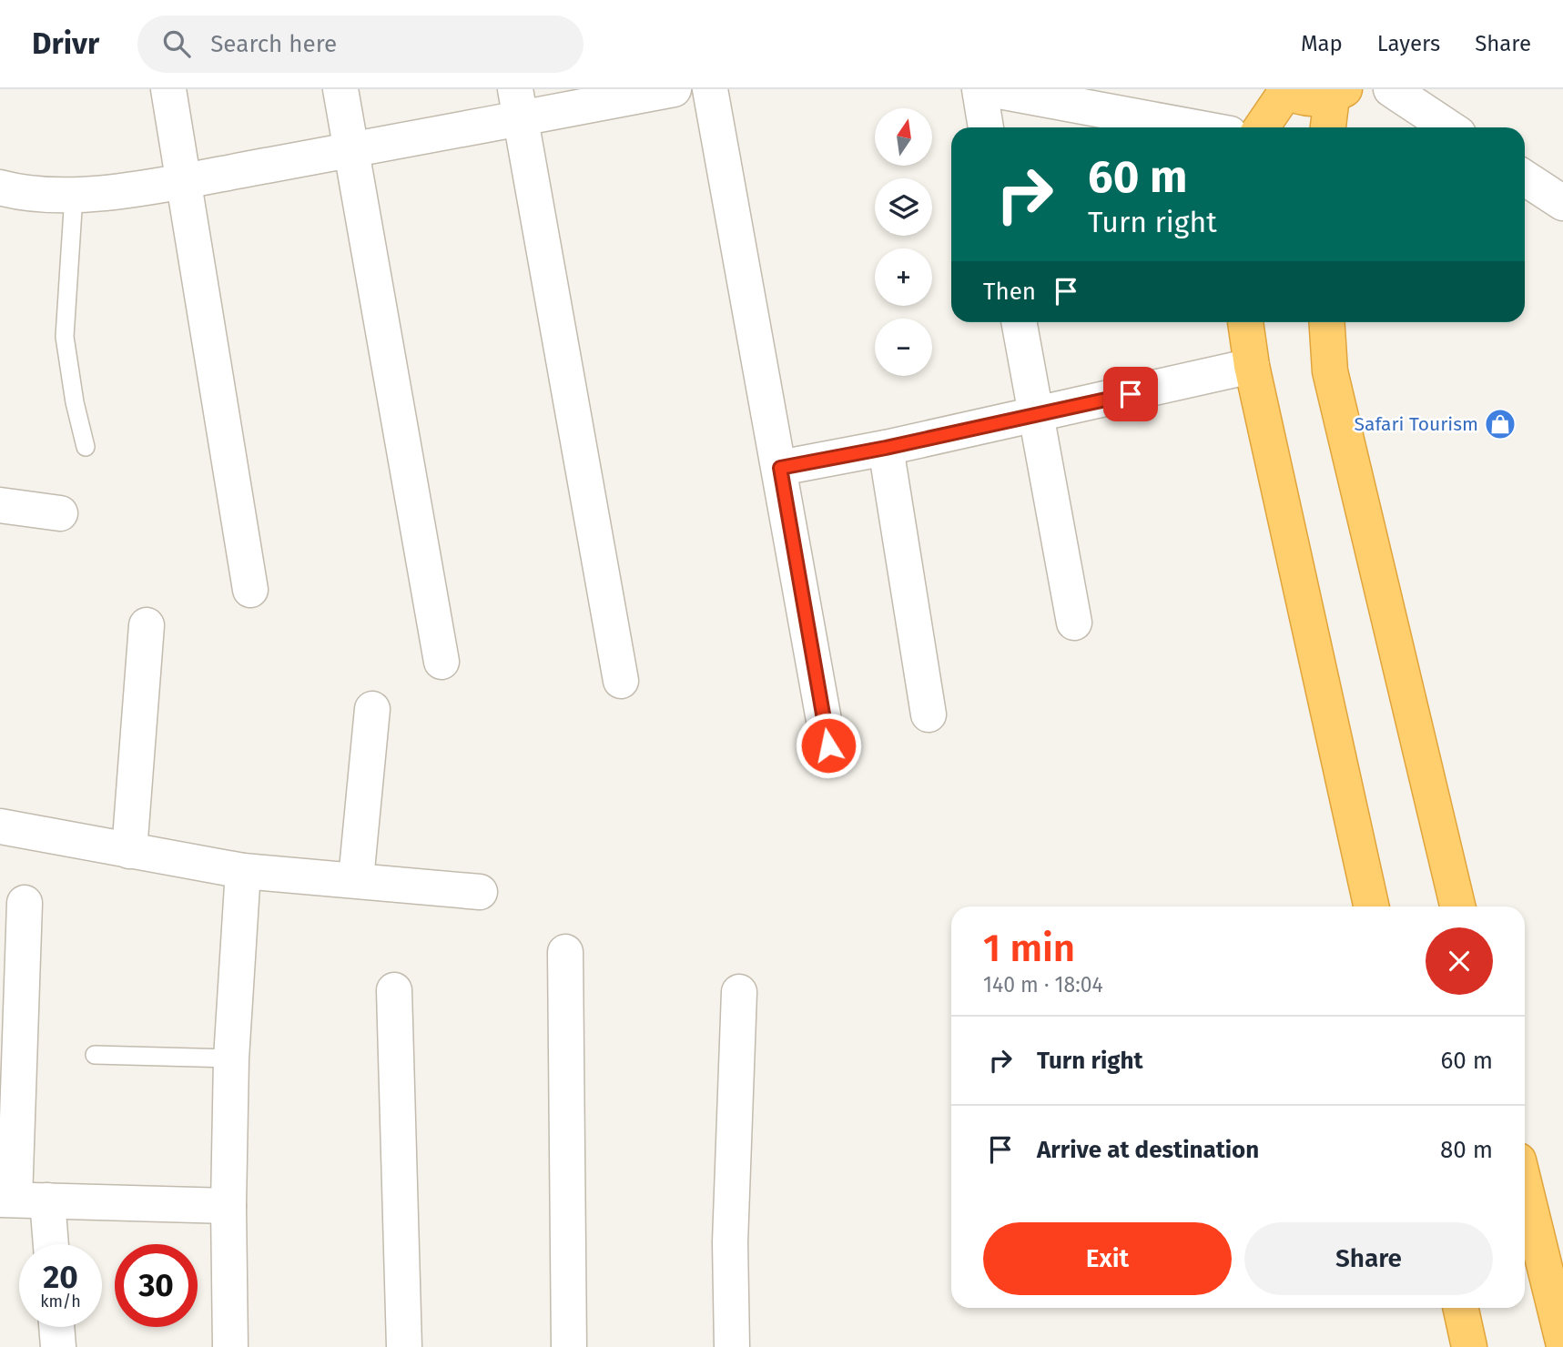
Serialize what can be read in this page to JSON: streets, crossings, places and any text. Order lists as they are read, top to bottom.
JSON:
{
  "places": {
    "shop": ["Safari Tourism"]
  },
  "north": "top",
  "page": {
    "header": "Drivr",
    "search": "Search here",
    "nav": ["Map", "Layers", "Share"],
    "map_buttons": ["+", "−"],
    "turn": ["60 m", "Turn right"],
    "then": "Then",
    "heading": ["1 min", "140 m · 18:04"],
    "list": [
      {
        "name": "Turn right",
        "value": "60 m"
      },
      {
        "name": "Arrive at destination",
        "value": "80 m"
      }
    ],
    "buttons": ["Exit", "Share"],
    "speed": "20 km/h",
    "limit": "30"
  }
}
